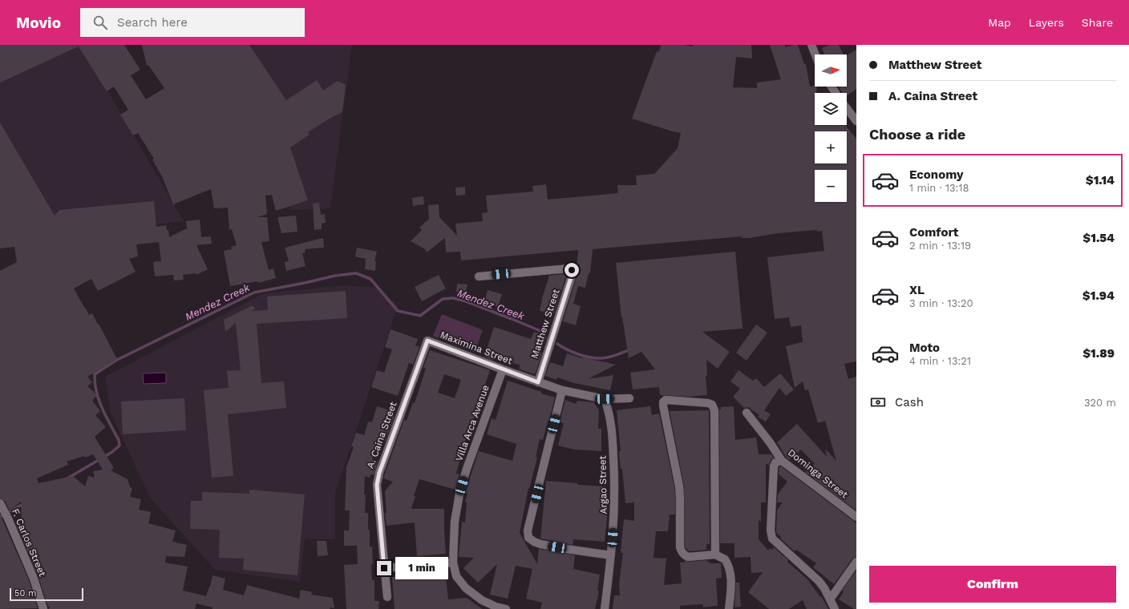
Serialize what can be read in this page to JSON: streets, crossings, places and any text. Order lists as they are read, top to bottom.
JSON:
{
  "streets": {
    "street": [
      "Matthew Street",
      "Maximina Street",
      "Villa Arca Avenue",
      "A. Caina Street",
      "Dominga Street",
      "Argao Street",
      "F. Carlos Street"
    ]
  },
  "crossings": [
    ["Matthew Street", "Maximina Street"],
    ["Maximina Street", "Villa Arca Avenue"],
    ["Maximina Street", "A. Caina Street"],
    ["Maximina Street", "Argao Street"]
  ],
  "water": ["Mendez Creek"],
  "scale_bar": "50 m",
  "north": "right",
  "page": {
    "header": "Movio",
    "search": "Search here",
    "nav": ["Map", "Layers", "Share"],
    "banner": ["Matthew Street", "A. Caina Street"],
    "map_buttons": ["+", "−"],
    "heading": "Choose a ride",
    "list": [
      {
        "name": "Economy",
        "note": "1 min · 13:18",
        "value": "$1.14"
      },
      {
        "name": "Comfort",
        "note": "2 min · 13:19",
        "value": "$1.54"
      },
      {
        "name": "XL",
        "note": "3 min · 13:20",
        "value": "$1.94"
      },
      {
        "name": "Moto",
        "note": "4 min · 13:21",
        "value": "$1.89"
      }
    ],
    "pay": ["Cash", "320 m"],
    "bubble": "1 min",
    "buttons": "Confirm",
    "scale": "50 m"
  }
}
